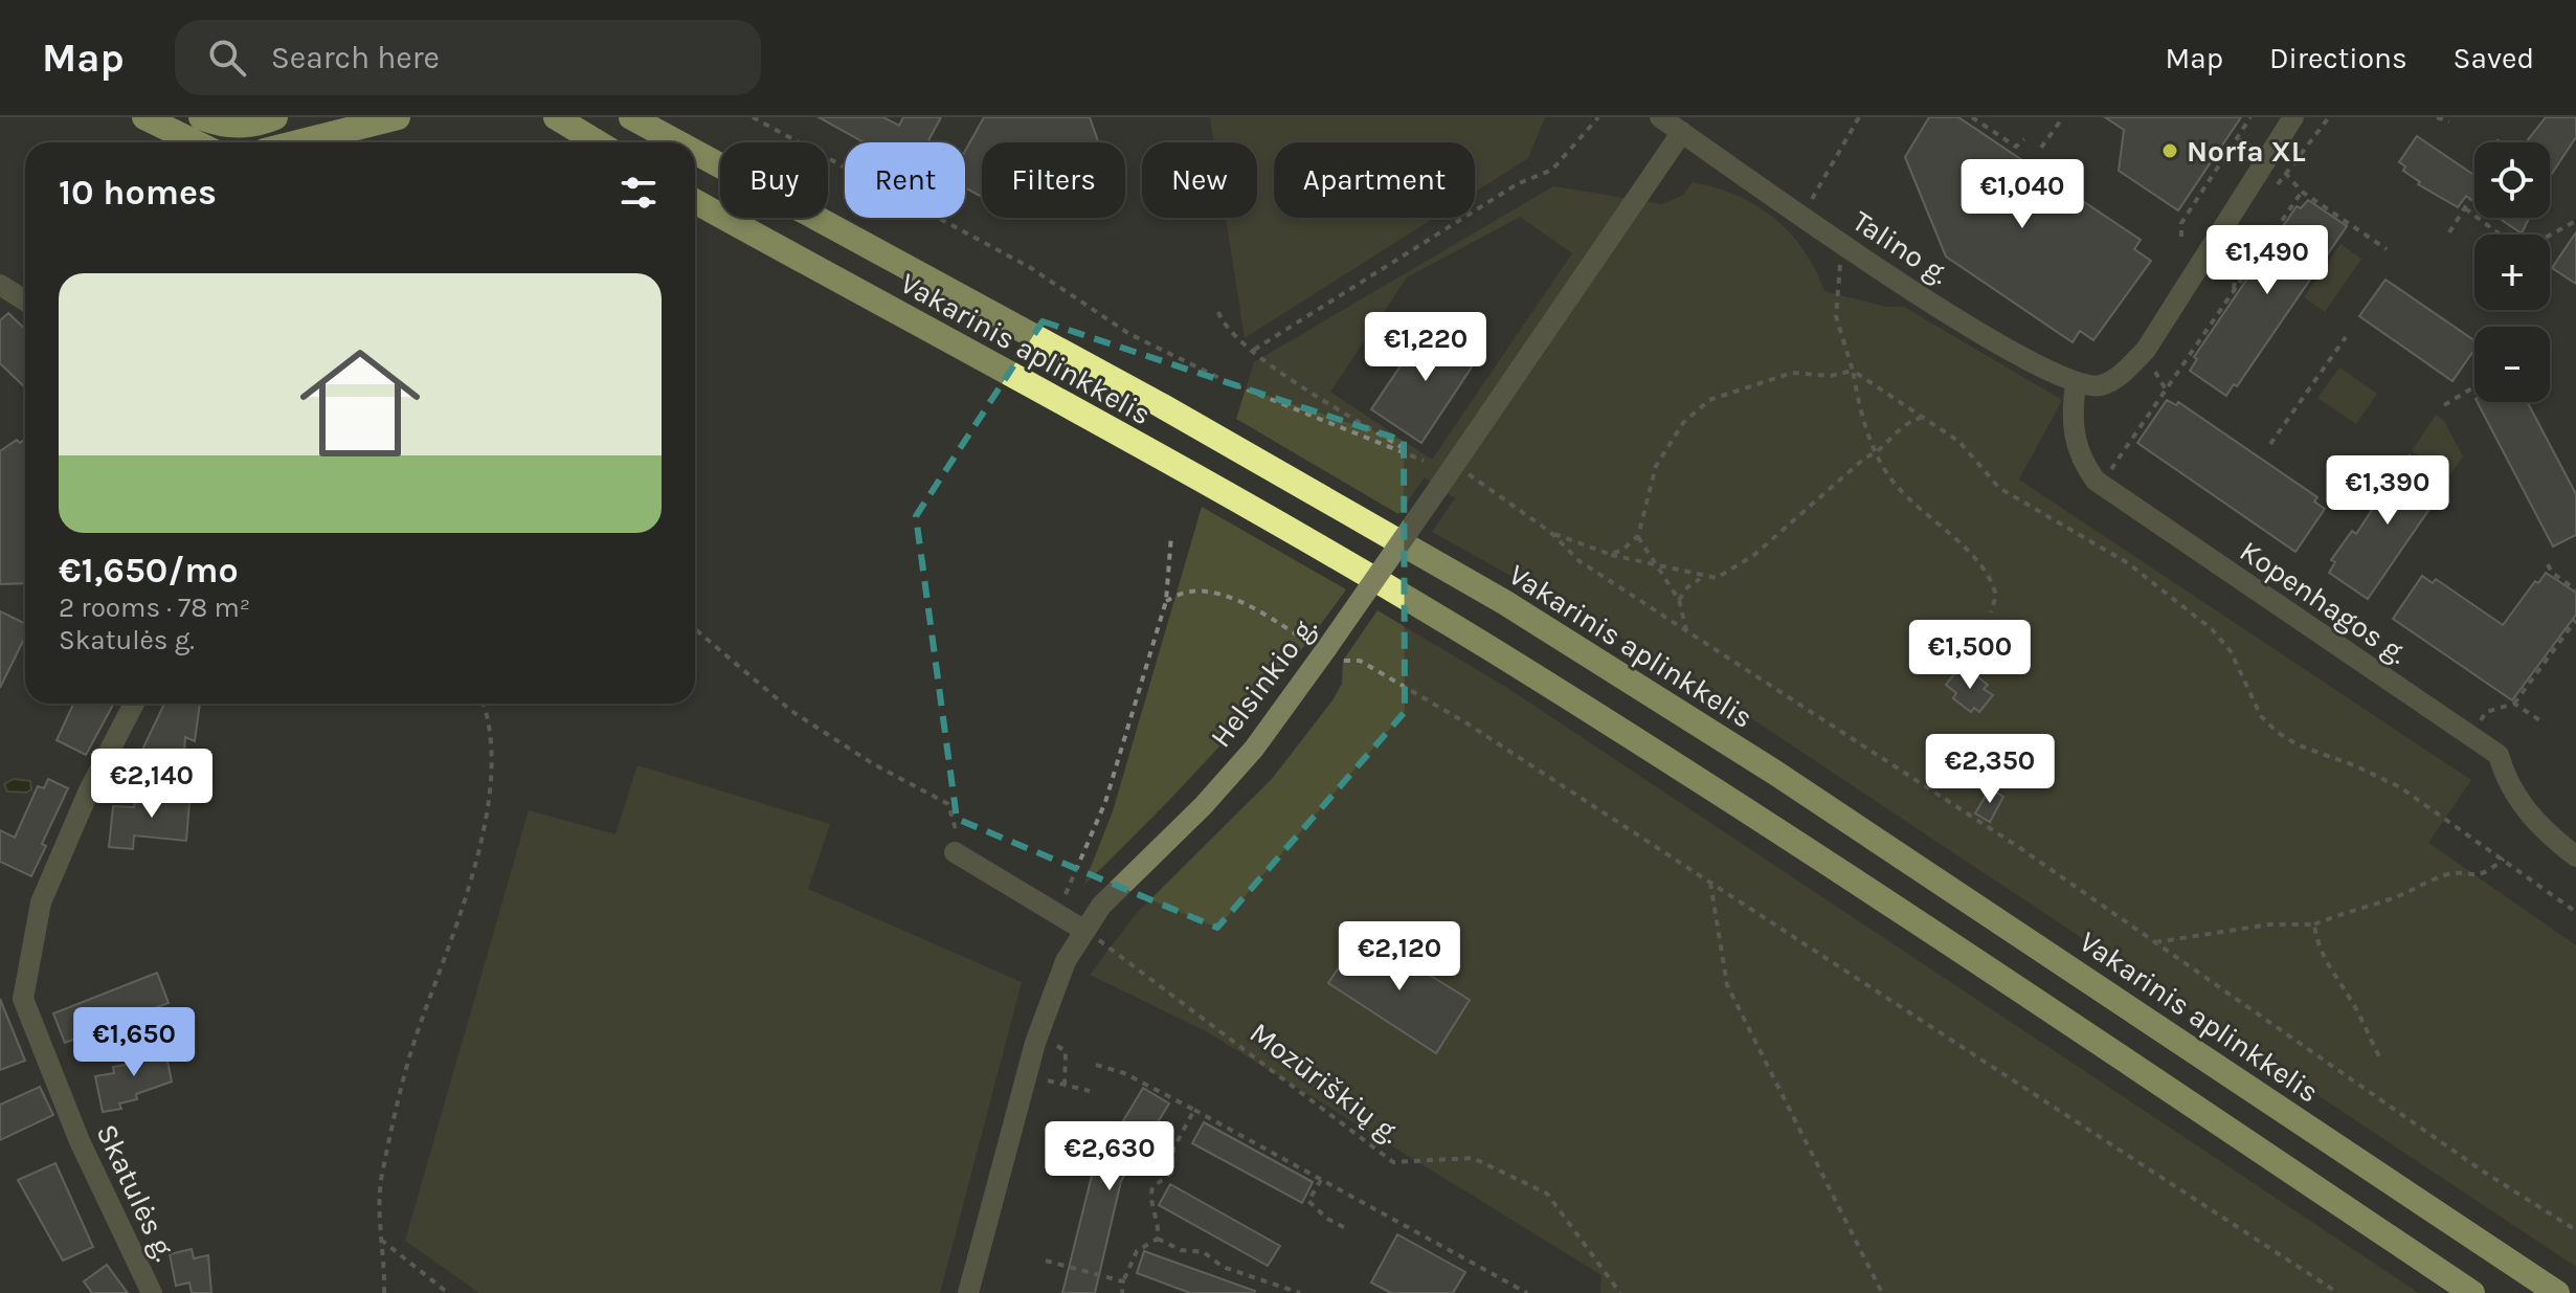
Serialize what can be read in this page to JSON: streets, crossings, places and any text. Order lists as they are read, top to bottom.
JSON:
{
  "streets": {
    "highway": ["Vakarinis aplinkkelis"],
    "street": [
      "Talino g.",
      "Kopenhagos g.",
      "Helsinkio g.",
      "Skatulės g."
    ],
    "path": ["Mozūriškių g."]
  },
  "crossings": [
    ["Talino g.", "Kopenhagos g."],
    ["Talino g.", "Helsinkio g."],
    ["Helsinkio g.", "Mozūriškių g."]
  ],
  "places": ["Norfa XL"],
  "page": {
    "header": "Map",
    "search": "Search here",
    "nav": ["Map", "Directions", "Saved"],
    "map_buttons": ["+", "−"],
    "chip": [
      "Buy",
      "Rent",
      "Filters",
      "New",
      "Apartment"
    ],
    "heading": "10 homes",
    "price": [
      "€1,040",
      "€1,490",
      "€1,220",
      "€1,390",
      "€1,500",
      "€2,350",
      "€2,140",
      "€2,120",
      "€1,650",
      "€2,630"
    ],
    "list": [
      {
        "name": "€1,650/mo",
        "note": "2 rooms · 78 m² · Skatulės g."
      }
    ]
  }
}
